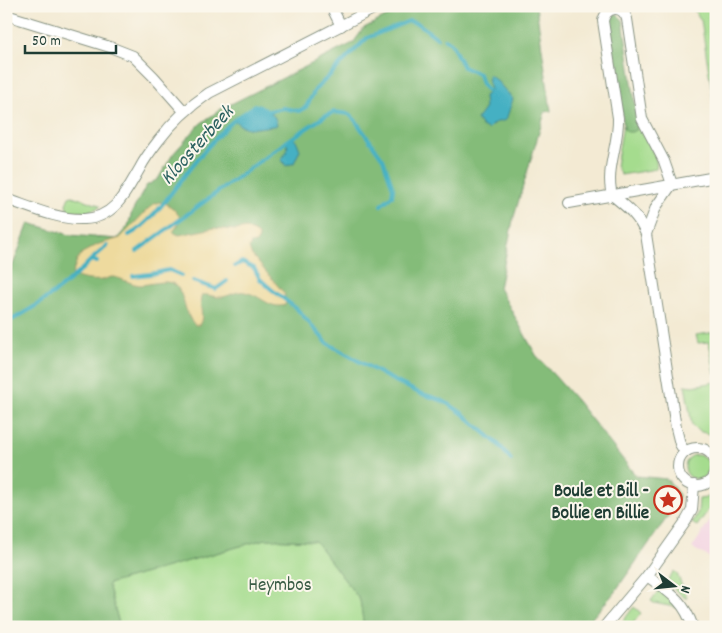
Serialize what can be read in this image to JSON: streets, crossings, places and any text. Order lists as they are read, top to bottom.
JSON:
{
  "water": ["Kloosterbeek"],
  "parks": ["Heymbos"],
  "places": {
    "place": ["Boule et Bill - Bollie en Billie"]
  },
  "scale_bar": "50 m",
  "north": "right"
}
